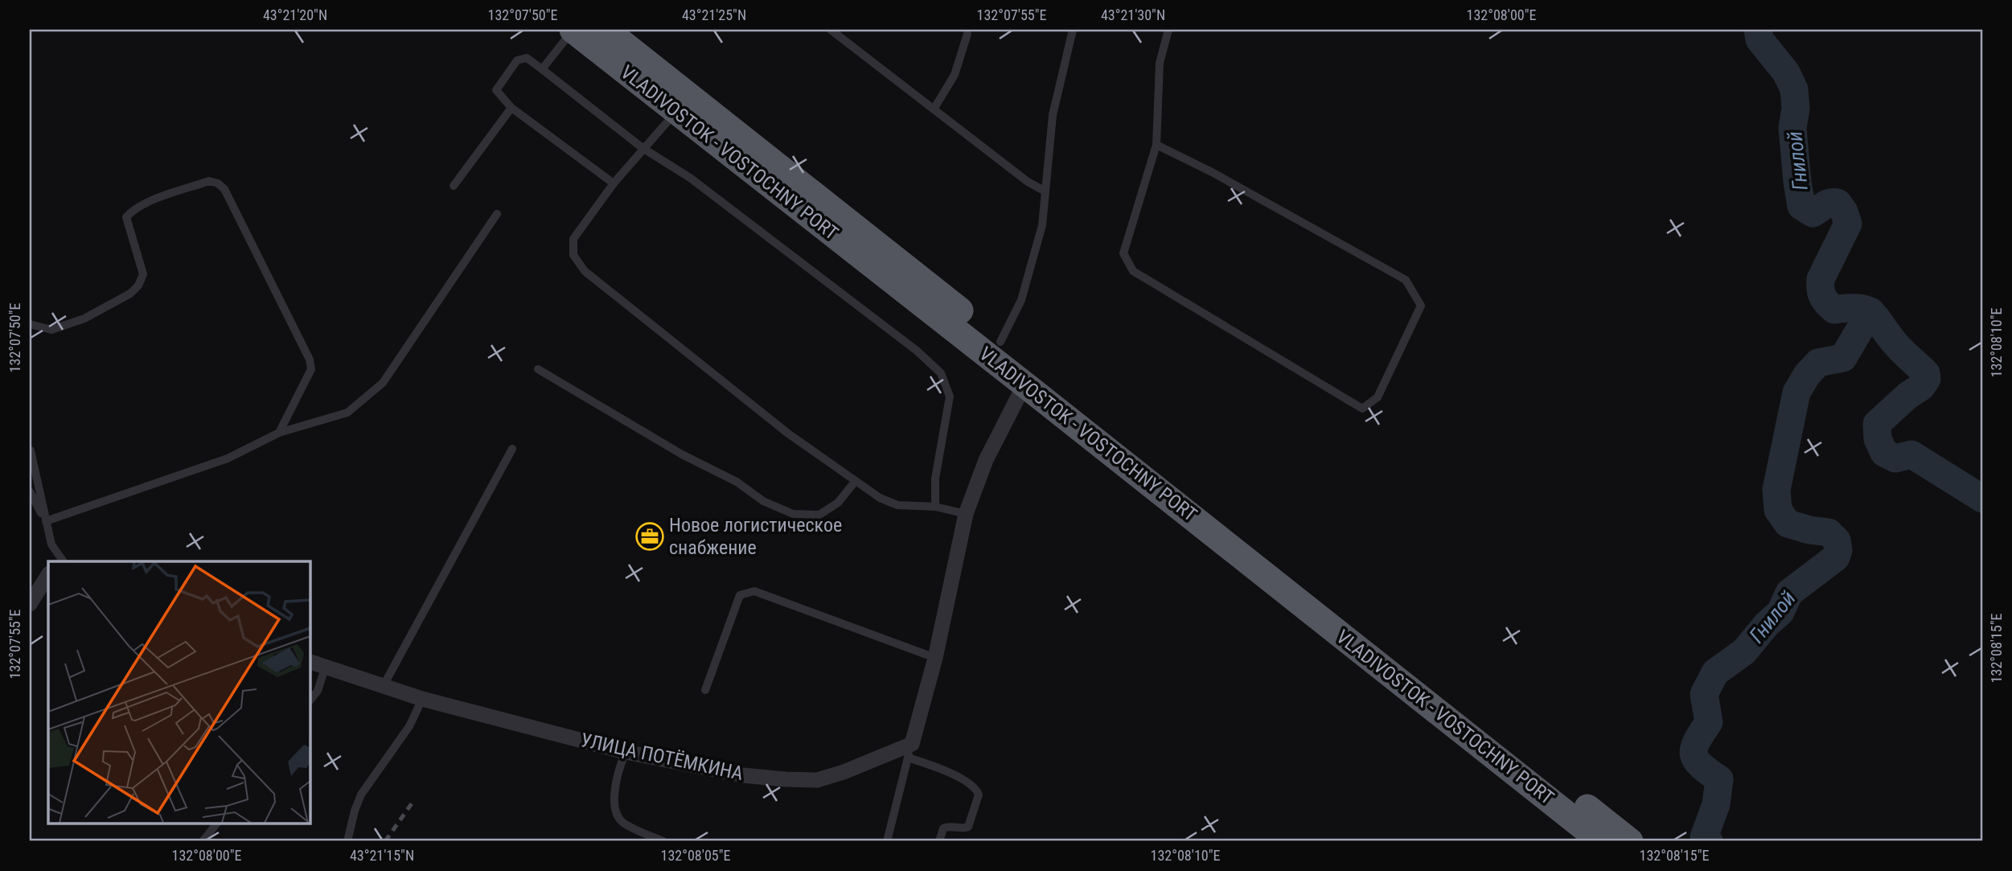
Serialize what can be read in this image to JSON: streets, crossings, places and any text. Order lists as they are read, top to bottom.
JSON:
{
  "streets": {
    "highway": ["VLADIVOSTOK - VOSTOCHNY PORT"],
    "street": ["УЛИЦА ПОТЁМКИНА"]
  },
  "water": ["Гнилой"],
  "places": {
    "office": ["Новое логистическое снабжение"]
  },
  "coordinates": [
    "43°21'20\"N",
    "132°07'50\"E",
    "43°21'25\"N",
    "132°07'55\"E",
    "43°21'30\"N",
    "132°08'00\"E",
    "132°08'10\"E",
    "132°08'15\"E",
    "43°21'15\"N",
    "132°08'05\"E"
  ]
}
